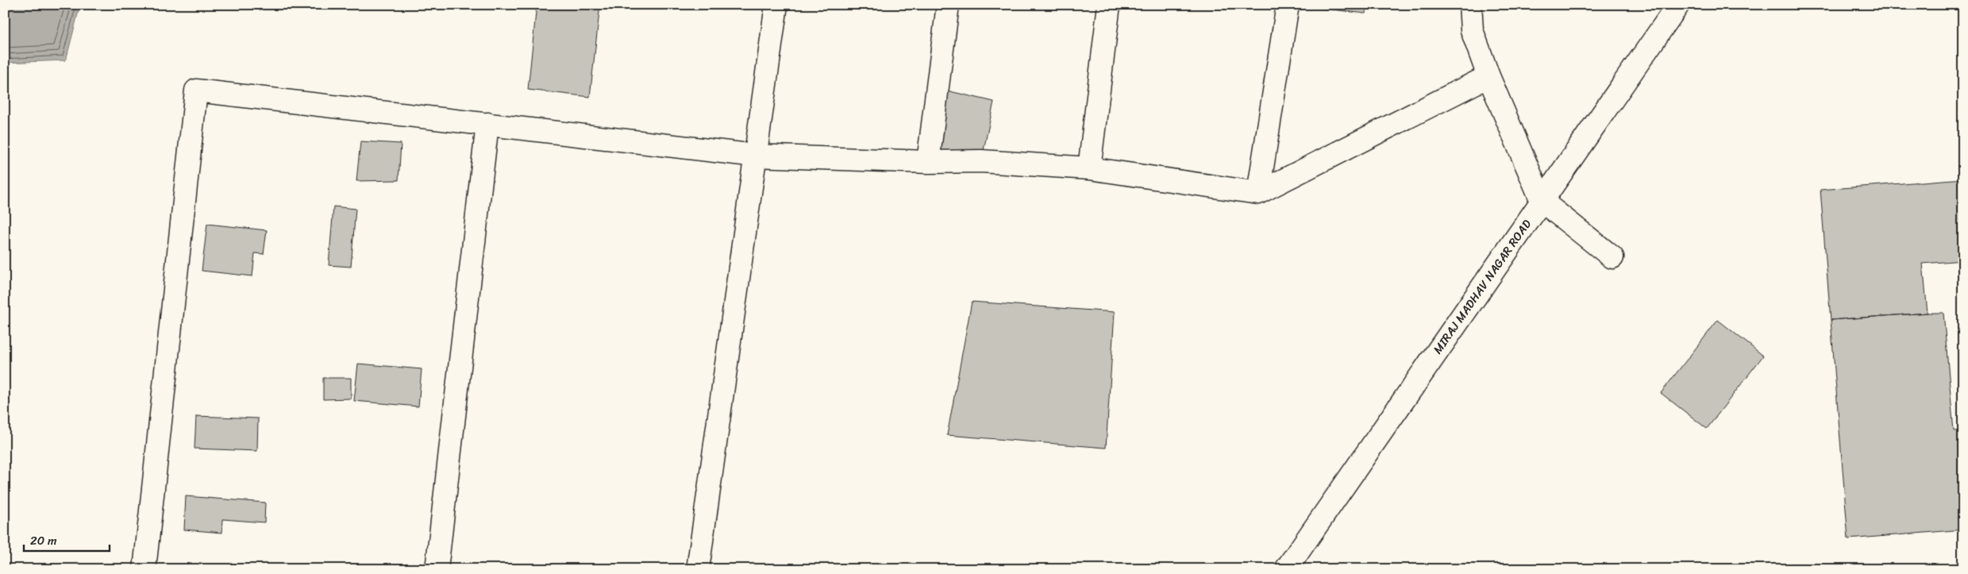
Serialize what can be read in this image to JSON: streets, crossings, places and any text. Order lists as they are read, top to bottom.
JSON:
{
  "streets": {
    "street": ["MIRAJ MADHAV NAGAR ROAD"]
  },
  "scale_bar": "20 m"
}
